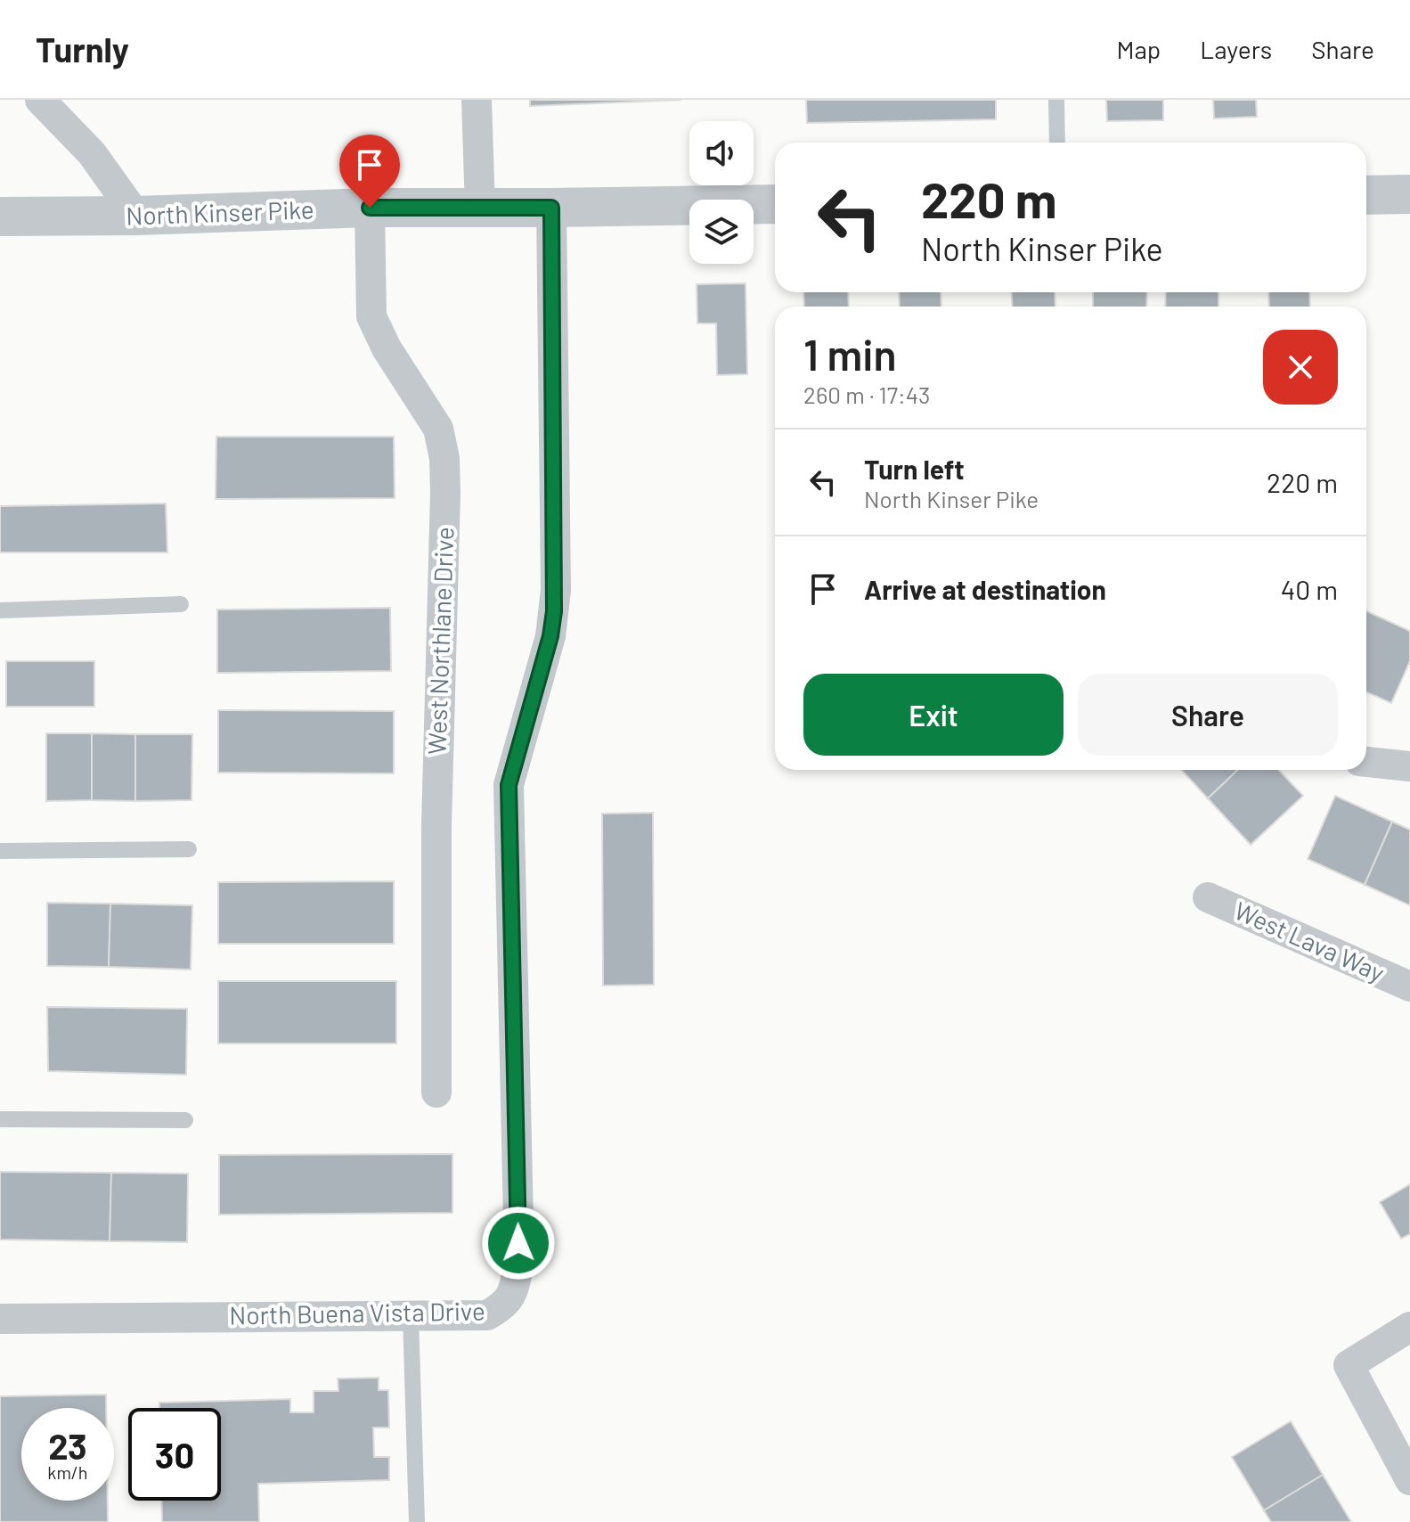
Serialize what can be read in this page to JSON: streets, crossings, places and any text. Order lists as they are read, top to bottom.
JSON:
{
  "streets": {
    "street": [
      "North Kinser Pike",
      "West Northlane Drive",
      "West Lava Way",
      "North Buena Vista Drive"
    ]
  },
  "crossings": [
    ["North Kinser Pike", "West Northlane Drive"],
    ["North Kinser Pike", "North Buena Vista Drive"]
  ],
  "page": {
    "header": "Turnly",
    "nav": ["Map", "Layers", "Share"],
    "turn": ["220 m", "North Kinser Pike"],
    "heading": ["1 min", "260 m · 17:43"],
    "list": [
      {
        "name": "Turn left",
        "note": "North Kinser Pike",
        "value": "220 m"
      },
      {
        "name": "Arrive at destination",
        "value": "40 m"
      }
    ],
    "buttons": ["Exit", "Share"],
    "speed": "23 km/h",
    "limit": "30"
  }
}
